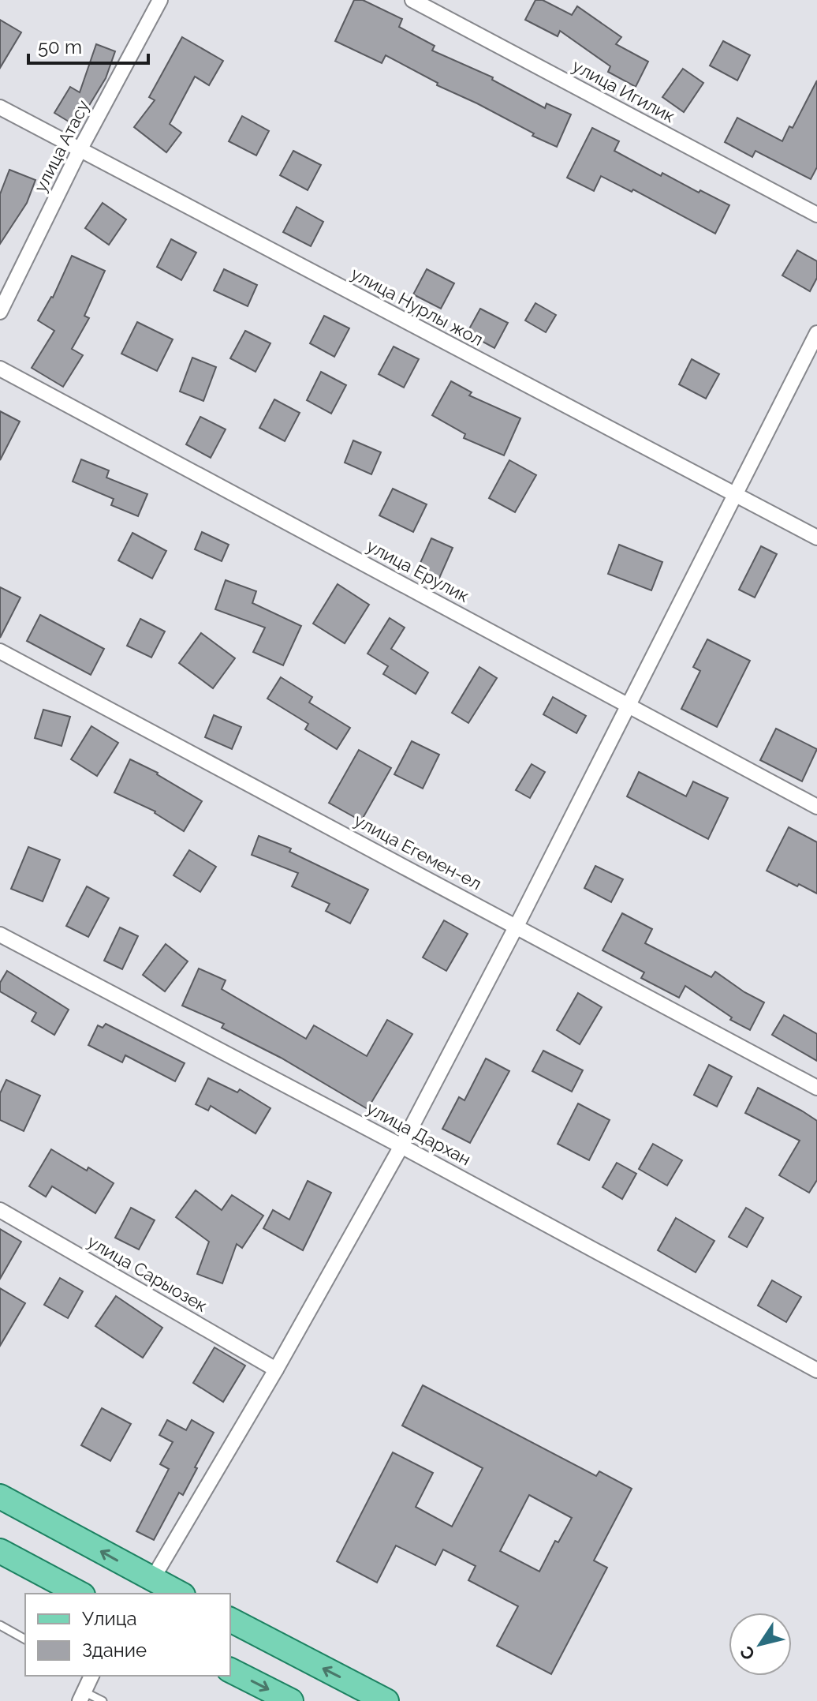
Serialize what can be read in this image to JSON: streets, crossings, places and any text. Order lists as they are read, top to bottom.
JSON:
{
  "streets": {
    "street": [
      "улица Игилик",
      "улица Атасу",
      "улица Нурлы жол",
      "улица Ерулик",
      "улица Егемен-ел",
      "улица Дархан",
      "улица Сарыозек"
    ]
  },
  "crossings": [
    ["улица Атасу", "улица Нурлы жол"]
  ],
  "legend": ["Улица", "Здание"],
  "scale_bar": "50 m",
  "north": "bottom left"
}
